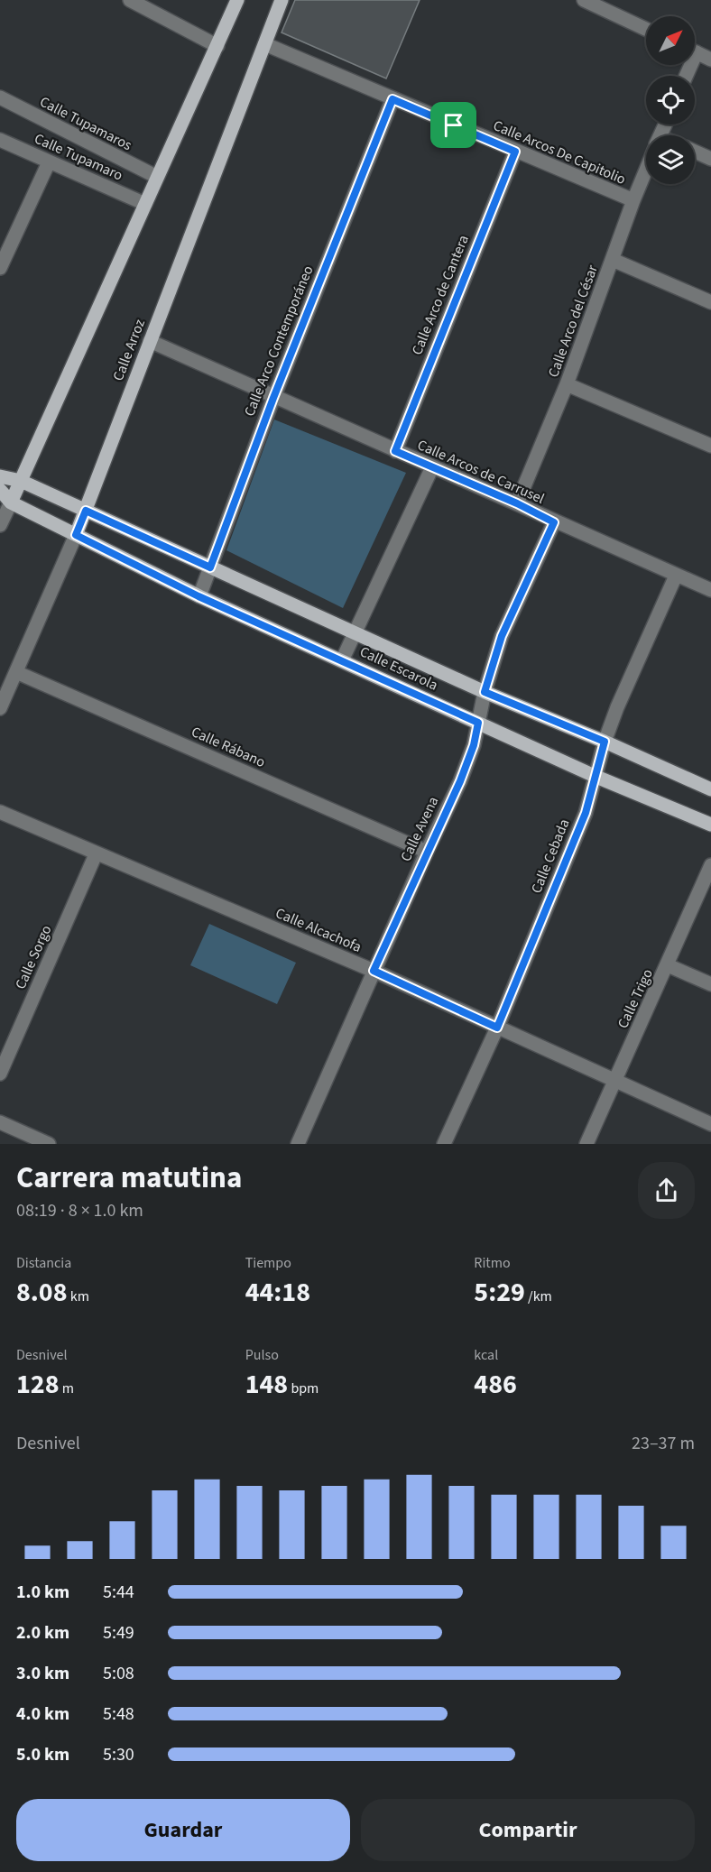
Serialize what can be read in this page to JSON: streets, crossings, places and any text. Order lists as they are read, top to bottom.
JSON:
{
  "streets": {
    "main road": ["Calle Arroz", "Calle Escarola"],
    "street": [
      "Calle Tupamaros",
      "Calle Arcos De Capitolio",
      "Calle Tupamaro",
      "Calle Arco de Cantera",
      "Calle Arco del César",
      "Calle Arco Contemporáneo",
      "Calle Arcos de Carrusel",
      "Calle Rábano",
      "Calle Avena",
      "Calle Cebada",
      "Calle Alcachofa",
      "Calle Sorgo",
      "Calle Trigo"
    ]
  },
  "crossings": [
    ["Calle Arcos De Capitolio", "Calle Arco de Cantera"],
    ["Calle Arcos De Capitolio", "Calle Arco del César"],
    ["Calle Arcos De Capitolio", "Calle Arco Contemporáneo"],
    ["Calle Arcos De Capitolio", "Calle Arroz"],
    ["Calle Arco de Cantera", "Calle Arcos de Carrusel"],
    ["Calle Arco del César", "Calle Arcos de Carrusel"],
    ["Calle Arco Contemporáneo", "Calle Arcos de Carrusel"],
    ["Calle Arco Contemporáneo", "Calle Escarola"],
    ["Calle Arroz", "Calle Arcos de Carrusel"],
    ["Calle Arroz", "Calle Escarola"],
    ["Calle Arroz", "Calle Rábano"],
    ["Calle Arcos de Carrusel", "Calle Avena"],
    ["Calle Arcos de Carrusel", "Calle Cebada"],
    ["Calle Escarola", "Calle Avena"],
    ["Calle Escarola", "Calle Cebada"],
    ["Calle Rábano", "Calle Avena"],
    ["Calle Avena", "Calle Alcachofa"],
    ["Calle Cebada", "Calle Alcachofa"],
    ["Calle Alcachofa", "Calle Sorgo"],
    ["Calle Alcachofa", "Calle Trigo"]
  ],
  "north": "top right",
  "page": {
    "heading": ["Carrera matutina", "08:19 · 8 × 1.0 km"],
    "stats": [
      ["Distancia", "8.08 km"],
      ["Tiempo", "44:18"],
      ["Ritmo", "5:29 /km"],
      ["Desnivel", "128 m"],
      ["Pulso", "148 bpm"],
      ["kcal", "486"]
    ],
    "chart": ["Desnivel", "23–37 m"],
    "list": [
      {
        "name": "1.0 km",
        "note": "5:44"
      },
      {
        "name": "2.0 km",
        "note": "5:49"
      },
      {
        "name": "3.0 km",
        "note": "5:08"
      },
      {
        "name": "4.0 km",
        "note": "5:48"
      },
      {
        "name": "5.0 km",
        "note": "5:30"
      }
    ],
    "buttons": ["Guardar", "Compartir"]
  }
}
